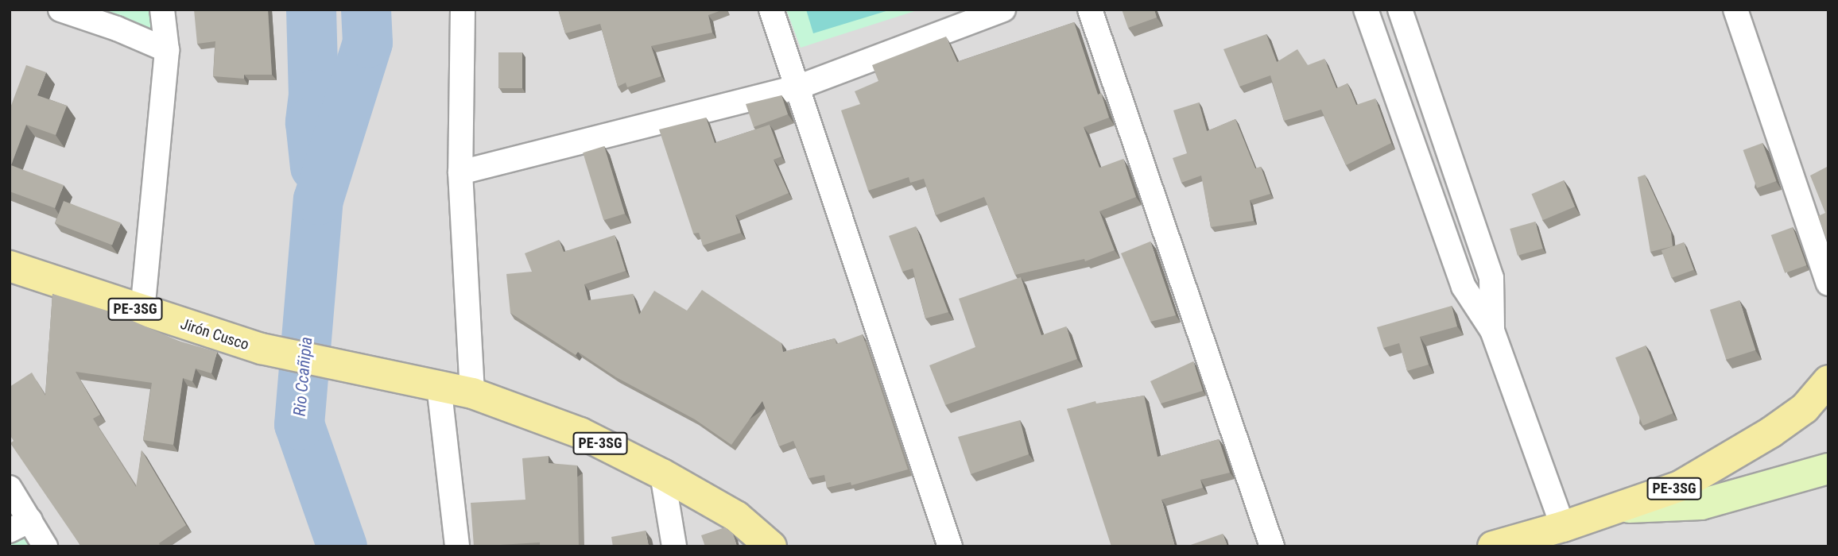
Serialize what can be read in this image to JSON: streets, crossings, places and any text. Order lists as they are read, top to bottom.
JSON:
{
  "streets": {
    "main road": ["PE-3SG", "Jirón Cusco"]
  },
  "crossings": [
    ["PE-3SG", "Jirón Cusco"]
  ],
  "water": ["Rio Ccañipia"]
}
